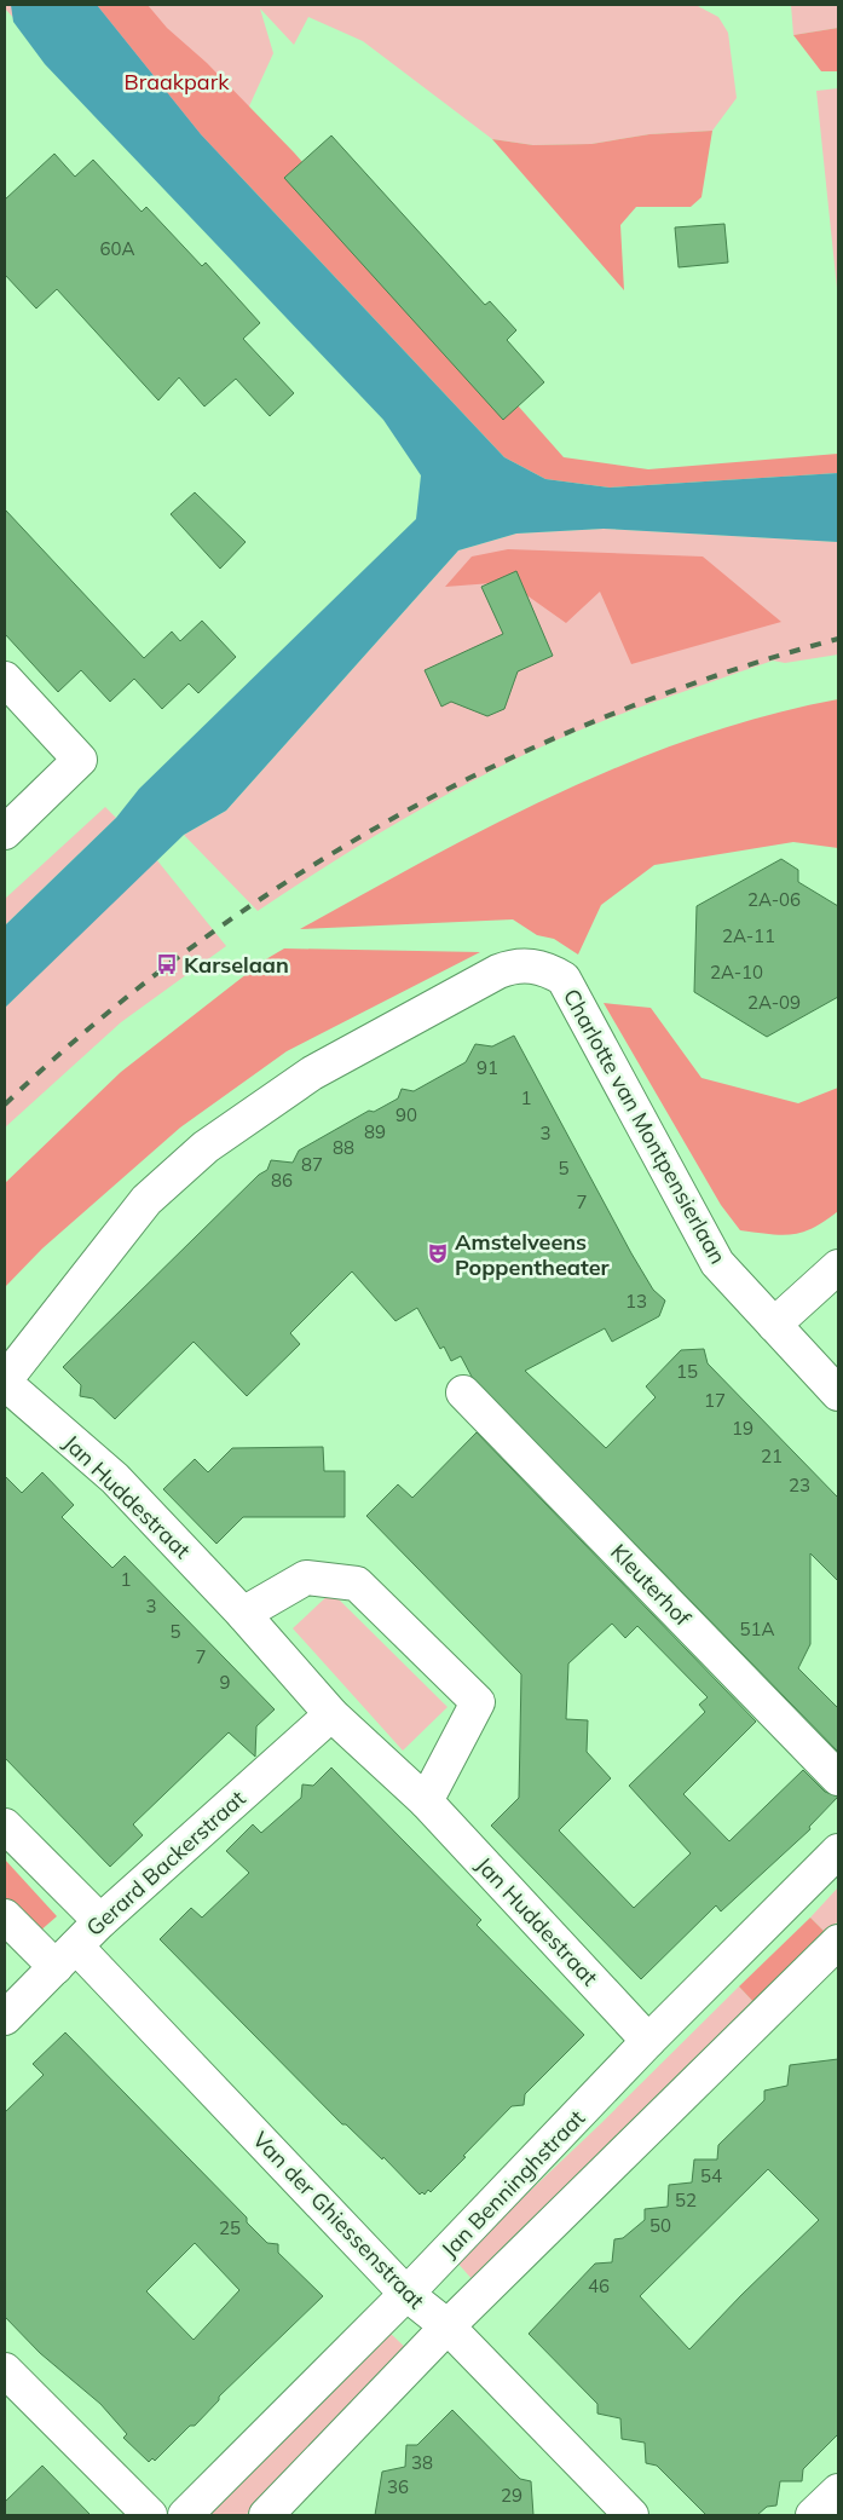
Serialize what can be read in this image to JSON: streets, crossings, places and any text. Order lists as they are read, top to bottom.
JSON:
{
  "streets": {
    "street": [
      "Charlotte van Montpensierlaan",
      "Jan Huddestraat",
      "Kleuterhof",
      "Gerard Backerstraat",
      "Jan Benninghstraat",
      "Van der Ghiessenstraat"
    ]
  },
  "crossings": [
    ["Charlotte van Montpensierlaan", "Jan Huddestraat"],
    ["Jan Huddestraat", "Gerard Backerstraat"],
    ["Jan Huddestraat", "Jan Benninghstraat"],
    ["Gerard Backerstraat", "Van der Ghiessenstraat"],
    ["Jan Benninghstraat", "Van der Ghiessenstraat"]
  ],
  "parks": ["Braakpark"],
  "places": {
    "bus stop": ["Karselaan"],
    "theatre": ["Amstelveens Poppentheater"]
  },
  "house_numbers": [
    "60A",
    "2A-06",
    "2A-11",
    "2A-10",
    "2A-09",
    "91",
    "1",
    "90",
    "89",
    "3",
    "88",
    "87",
    "5",
    "86",
    "7",
    "13",
    "15",
    "17",
    "19",
    "21",
    "23",
    "1",
    "3",
    "51A",
    "5",
    "7",
    "9",
    "54",
    "52",
    "50",
    "25",
    "46",
    "38",
    "36",
    "29"
  ]
}
